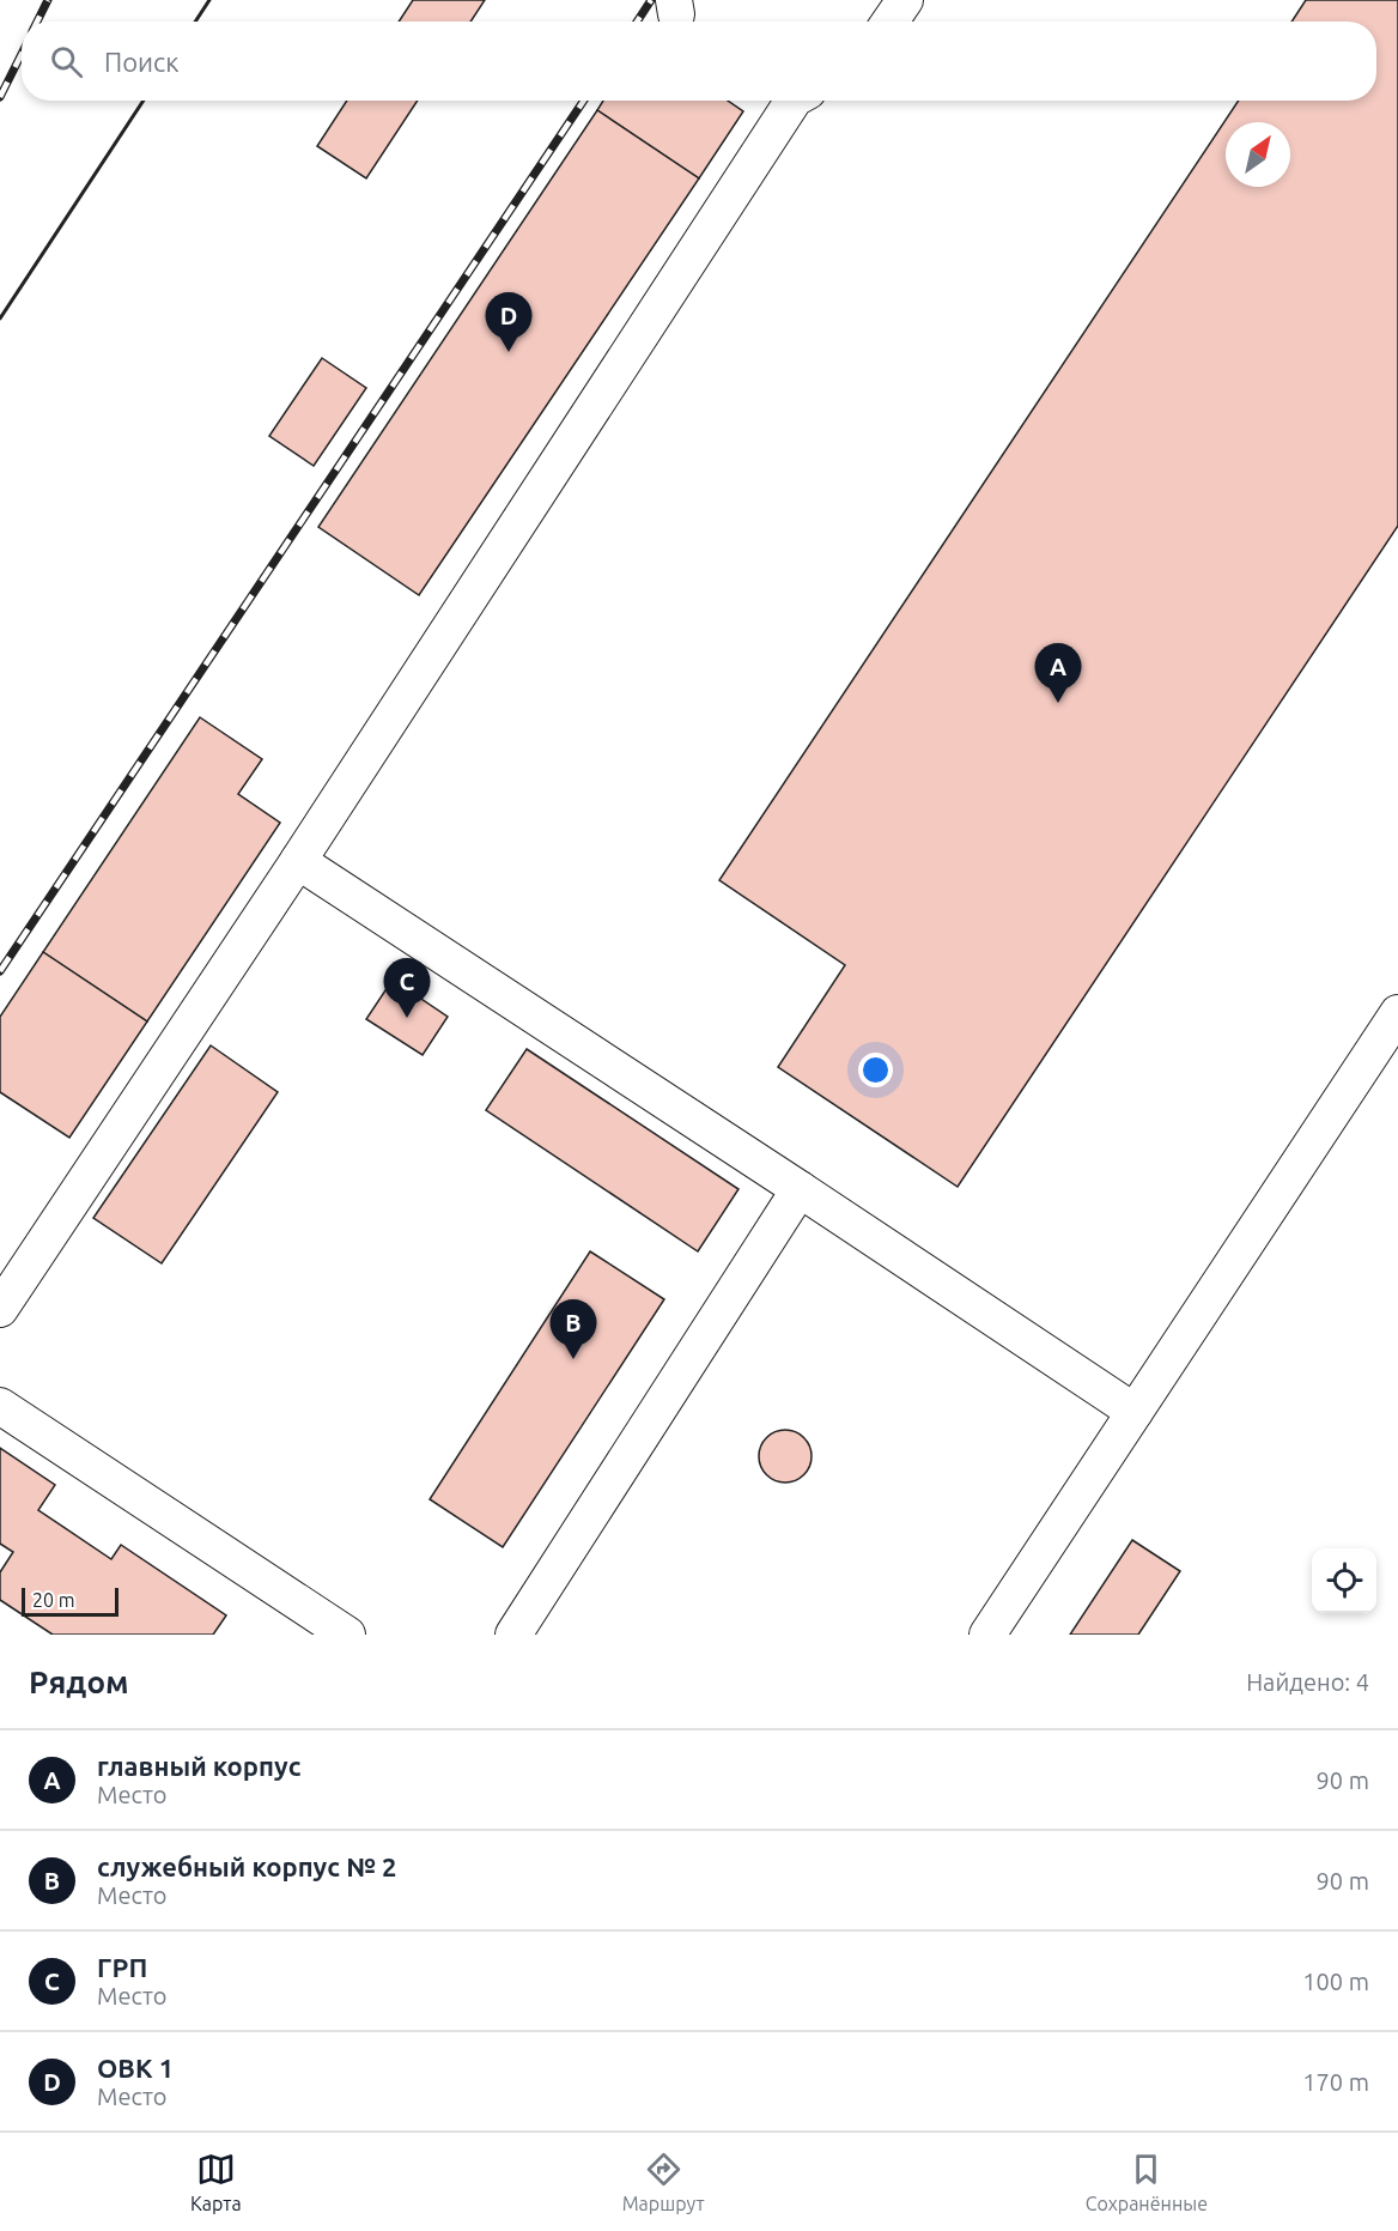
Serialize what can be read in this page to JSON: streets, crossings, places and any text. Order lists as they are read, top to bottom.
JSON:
{
  "scale_bar": "20 m",
  "north": "top right",
  "page": {
    "search": "Поиск",
    "pins": [
      "D",
      "A",
      "C",
      "B"
    ],
    "scale": "20 m",
    "heading": ["Рядом", "Найдено: 4"],
    "list": [
      {
        "mark": "A",
        "name": "главный корпус",
        "note": "Место",
        "value": "90 m"
      },
      {
        "mark": "B",
        "name": "служебный корпус № 2",
        "note": "Место",
        "value": "90 m"
      },
      {
        "mark": "C",
        "name": "ГРП",
        "note": "Место",
        "value": "100 m"
      },
      {
        "mark": "D",
        "name": "ОВК 1",
        "note": "Место",
        "value": "170 m"
      }
    ],
    "nav": ["Карта", "Маршрут", "Сохранённые"]
  }
}
